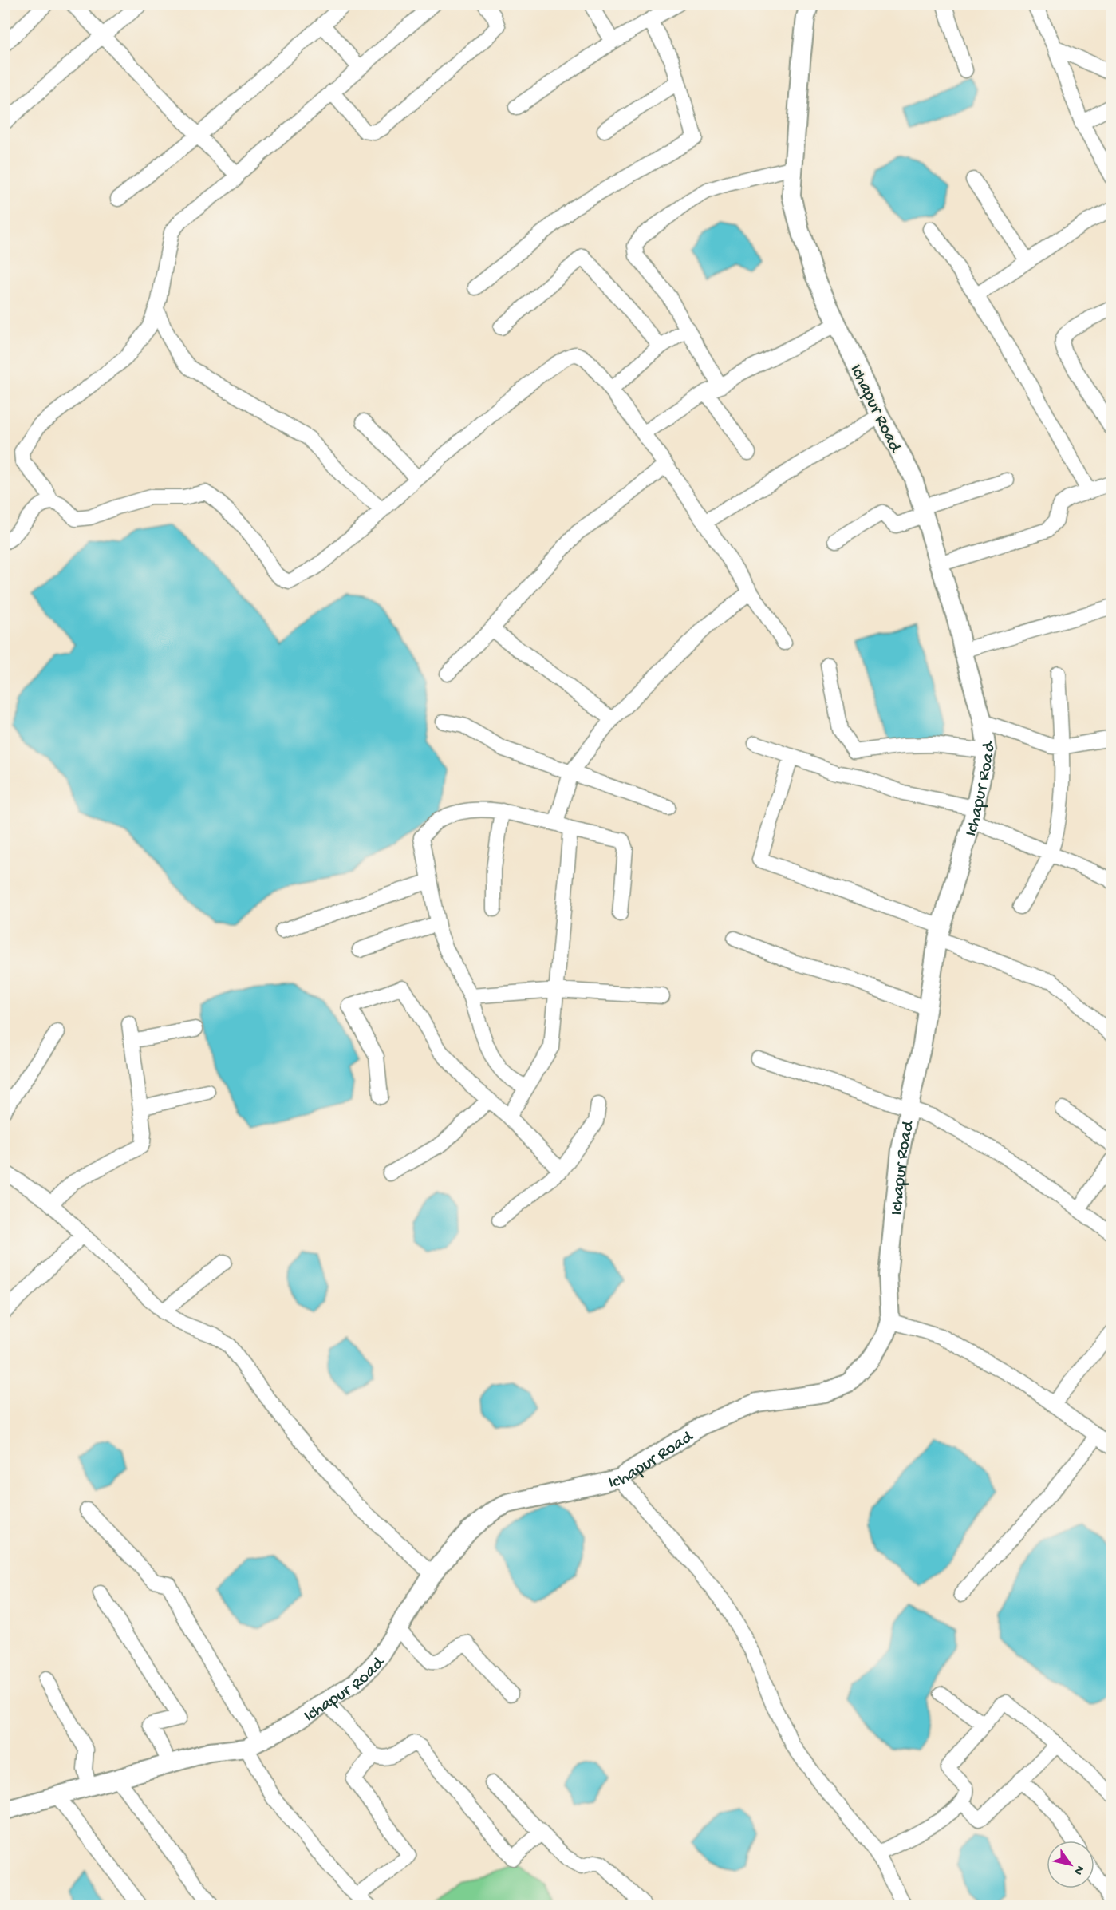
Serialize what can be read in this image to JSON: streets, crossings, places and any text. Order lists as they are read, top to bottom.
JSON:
{
  "streets": {
    "street": ["Ichapur Road"]
  },
  "north": "bottom right"
}
